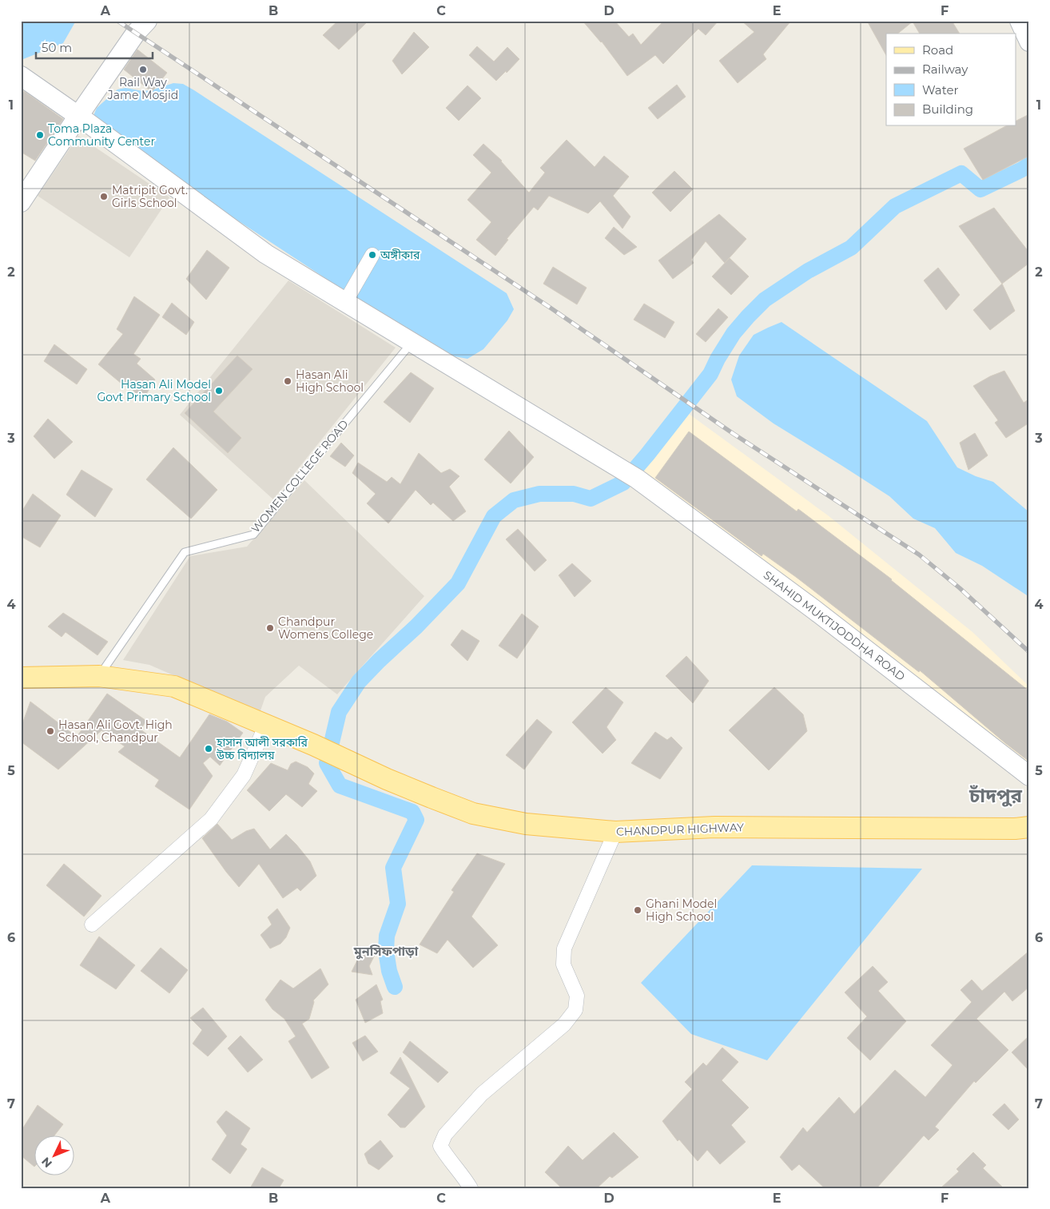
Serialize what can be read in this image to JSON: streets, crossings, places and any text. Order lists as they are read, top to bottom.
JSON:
{
  "streets": {
    "main road": ["CHANDPUR HIGHWAY"],
    "street": ["SHAHID MUKTIJODDHA ROAD"],
    "lane": ["WOMEN COLLEGE ROAD"]
  },
  "crossings": [
    ["WOMEN COLLEGE ROAD", "SHAHID MUKTIJODDHA ROAD"],
    ["WOMEN COLLEGE ROAD", "CHANDPUR HIGHWAY"]
  ],
  "districts": ["চাঁদপুর", "মুনসিফপাড়া"],
  "places": [
    "Rail Way Jame Mosjid",
    "Toma Plaza Community Center",
    "Matripit Govt. Girls School",
    "অঙ্গীকার",
    "Hasan Ali High School",
    "Hasan Ali Model Govt Primary School",
    "Chandpur Womens College",
    "Hasan Ali Govt. High School, Chandpur",
    "হাসান আলী সরকারি উচ্চ বিদ্যালয়",
    "Ghani Model High School"
  ],
  "legend": [
    "Road",
    "Railway",
    "Water",
    "Building"
  ],
  "scale_bar": "50 m",
  "north": "bottom left",
  "grid": {
    "columns": [
      "A",
      "B",
      "C",
      "D",
      "E",
      "F"
    ],
    "rows": [
      "1",
      "2",
      "3",
      "4",
      "5",
      "6",
      "7"
    ]
  }
}
